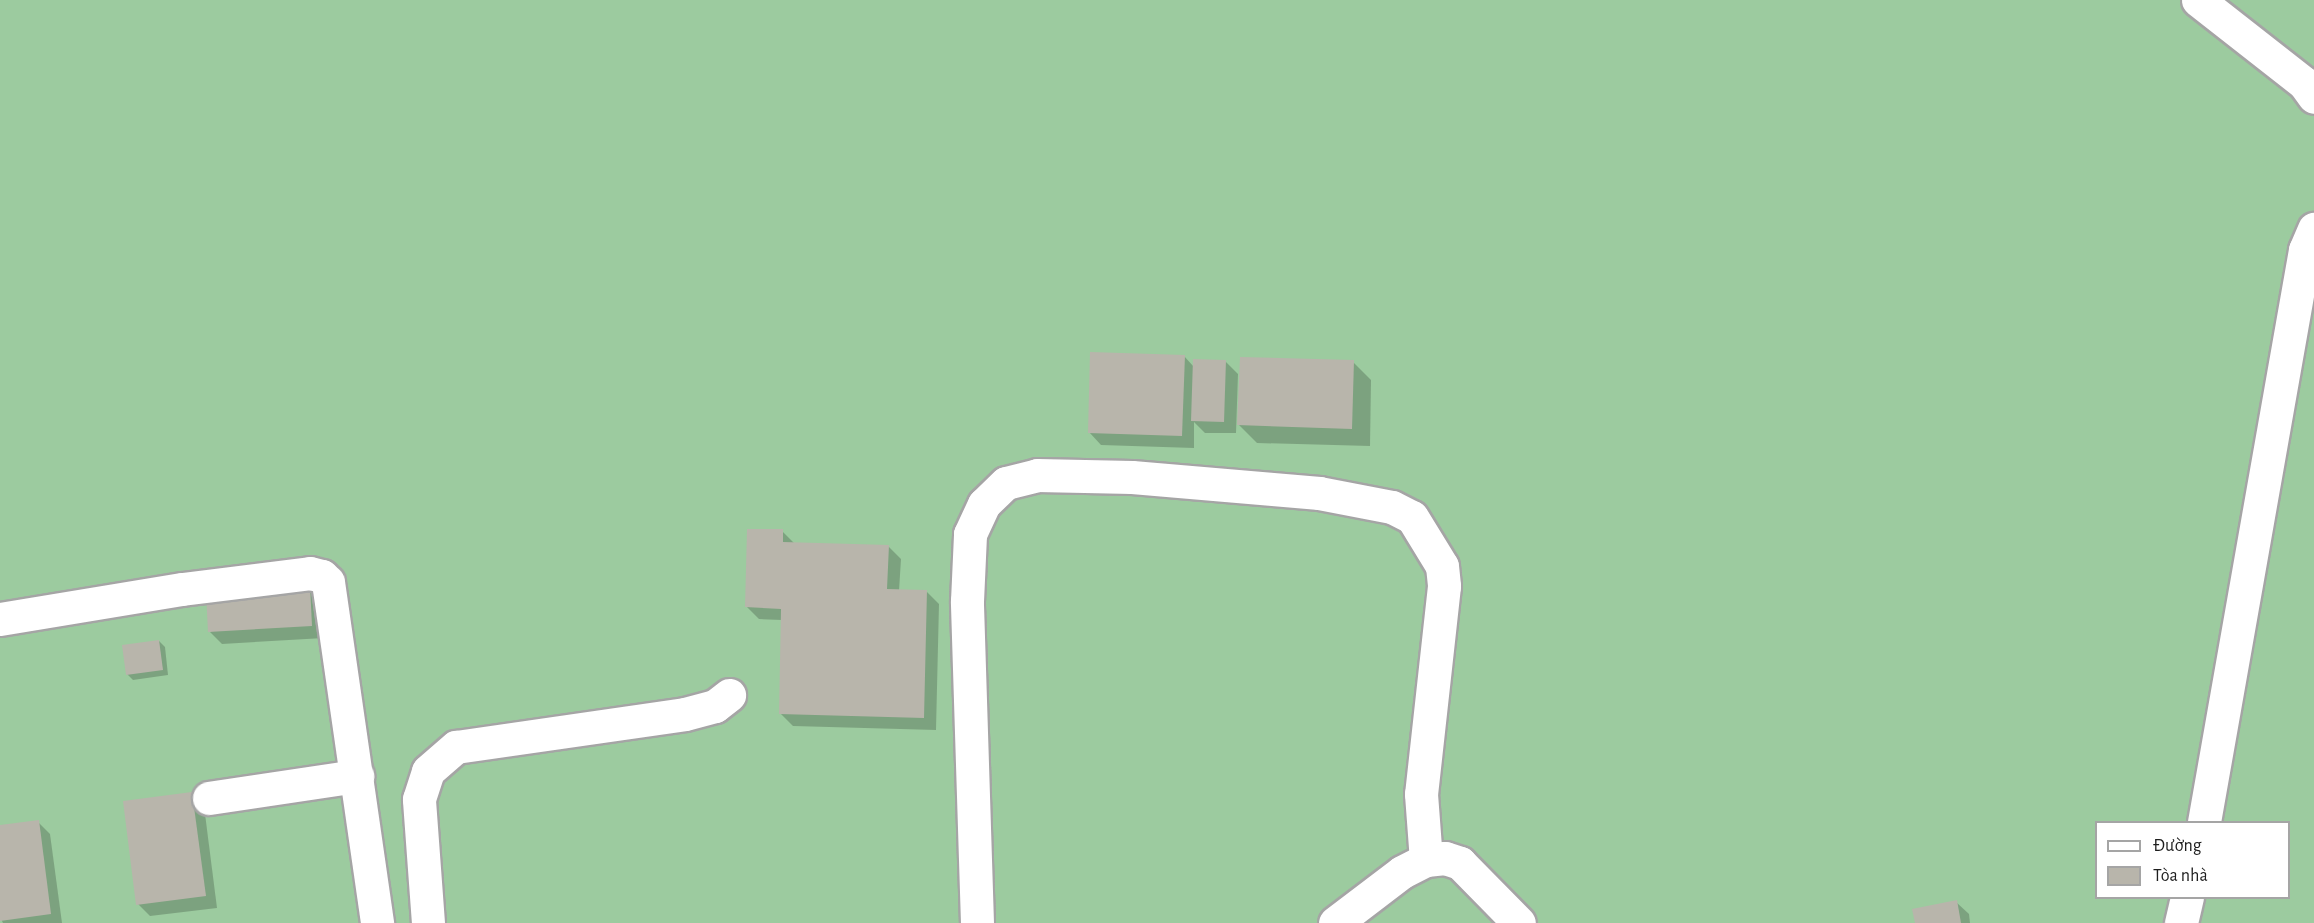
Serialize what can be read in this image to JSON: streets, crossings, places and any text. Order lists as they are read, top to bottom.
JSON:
{
  "legend": ["Đường", "Tòa nhà"]
}
